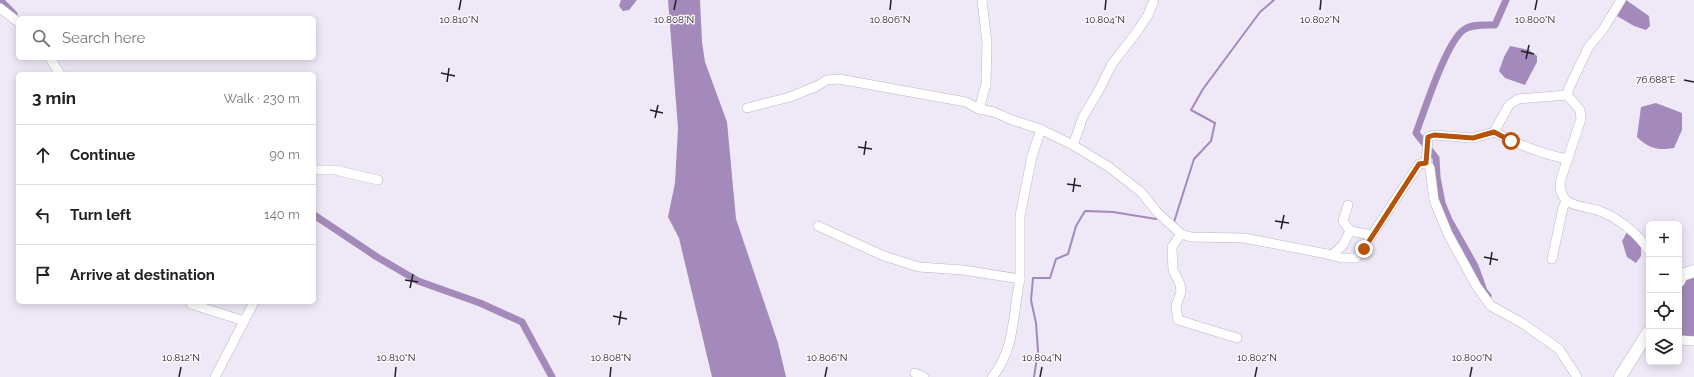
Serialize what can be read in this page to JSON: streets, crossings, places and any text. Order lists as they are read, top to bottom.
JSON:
{
  "page": {
    "search": "Search here",
    "heading": ["3 min", "Walk · 230 m"],
    "list": [
      ["Continue", "90 m"],
      ["Turn left", "140 m"],
      "Arrive at destination"
    ],
    "map_buttons": ["+", "−"]
  },
  "coordinates": [
    "10.810°N",
    "10.808°N",
    "10.806°N",
    "10.804°N",
    "10.802°N",
    "10.800°N",
    "76.688°E",
    "10.812°N"
  ]
}
